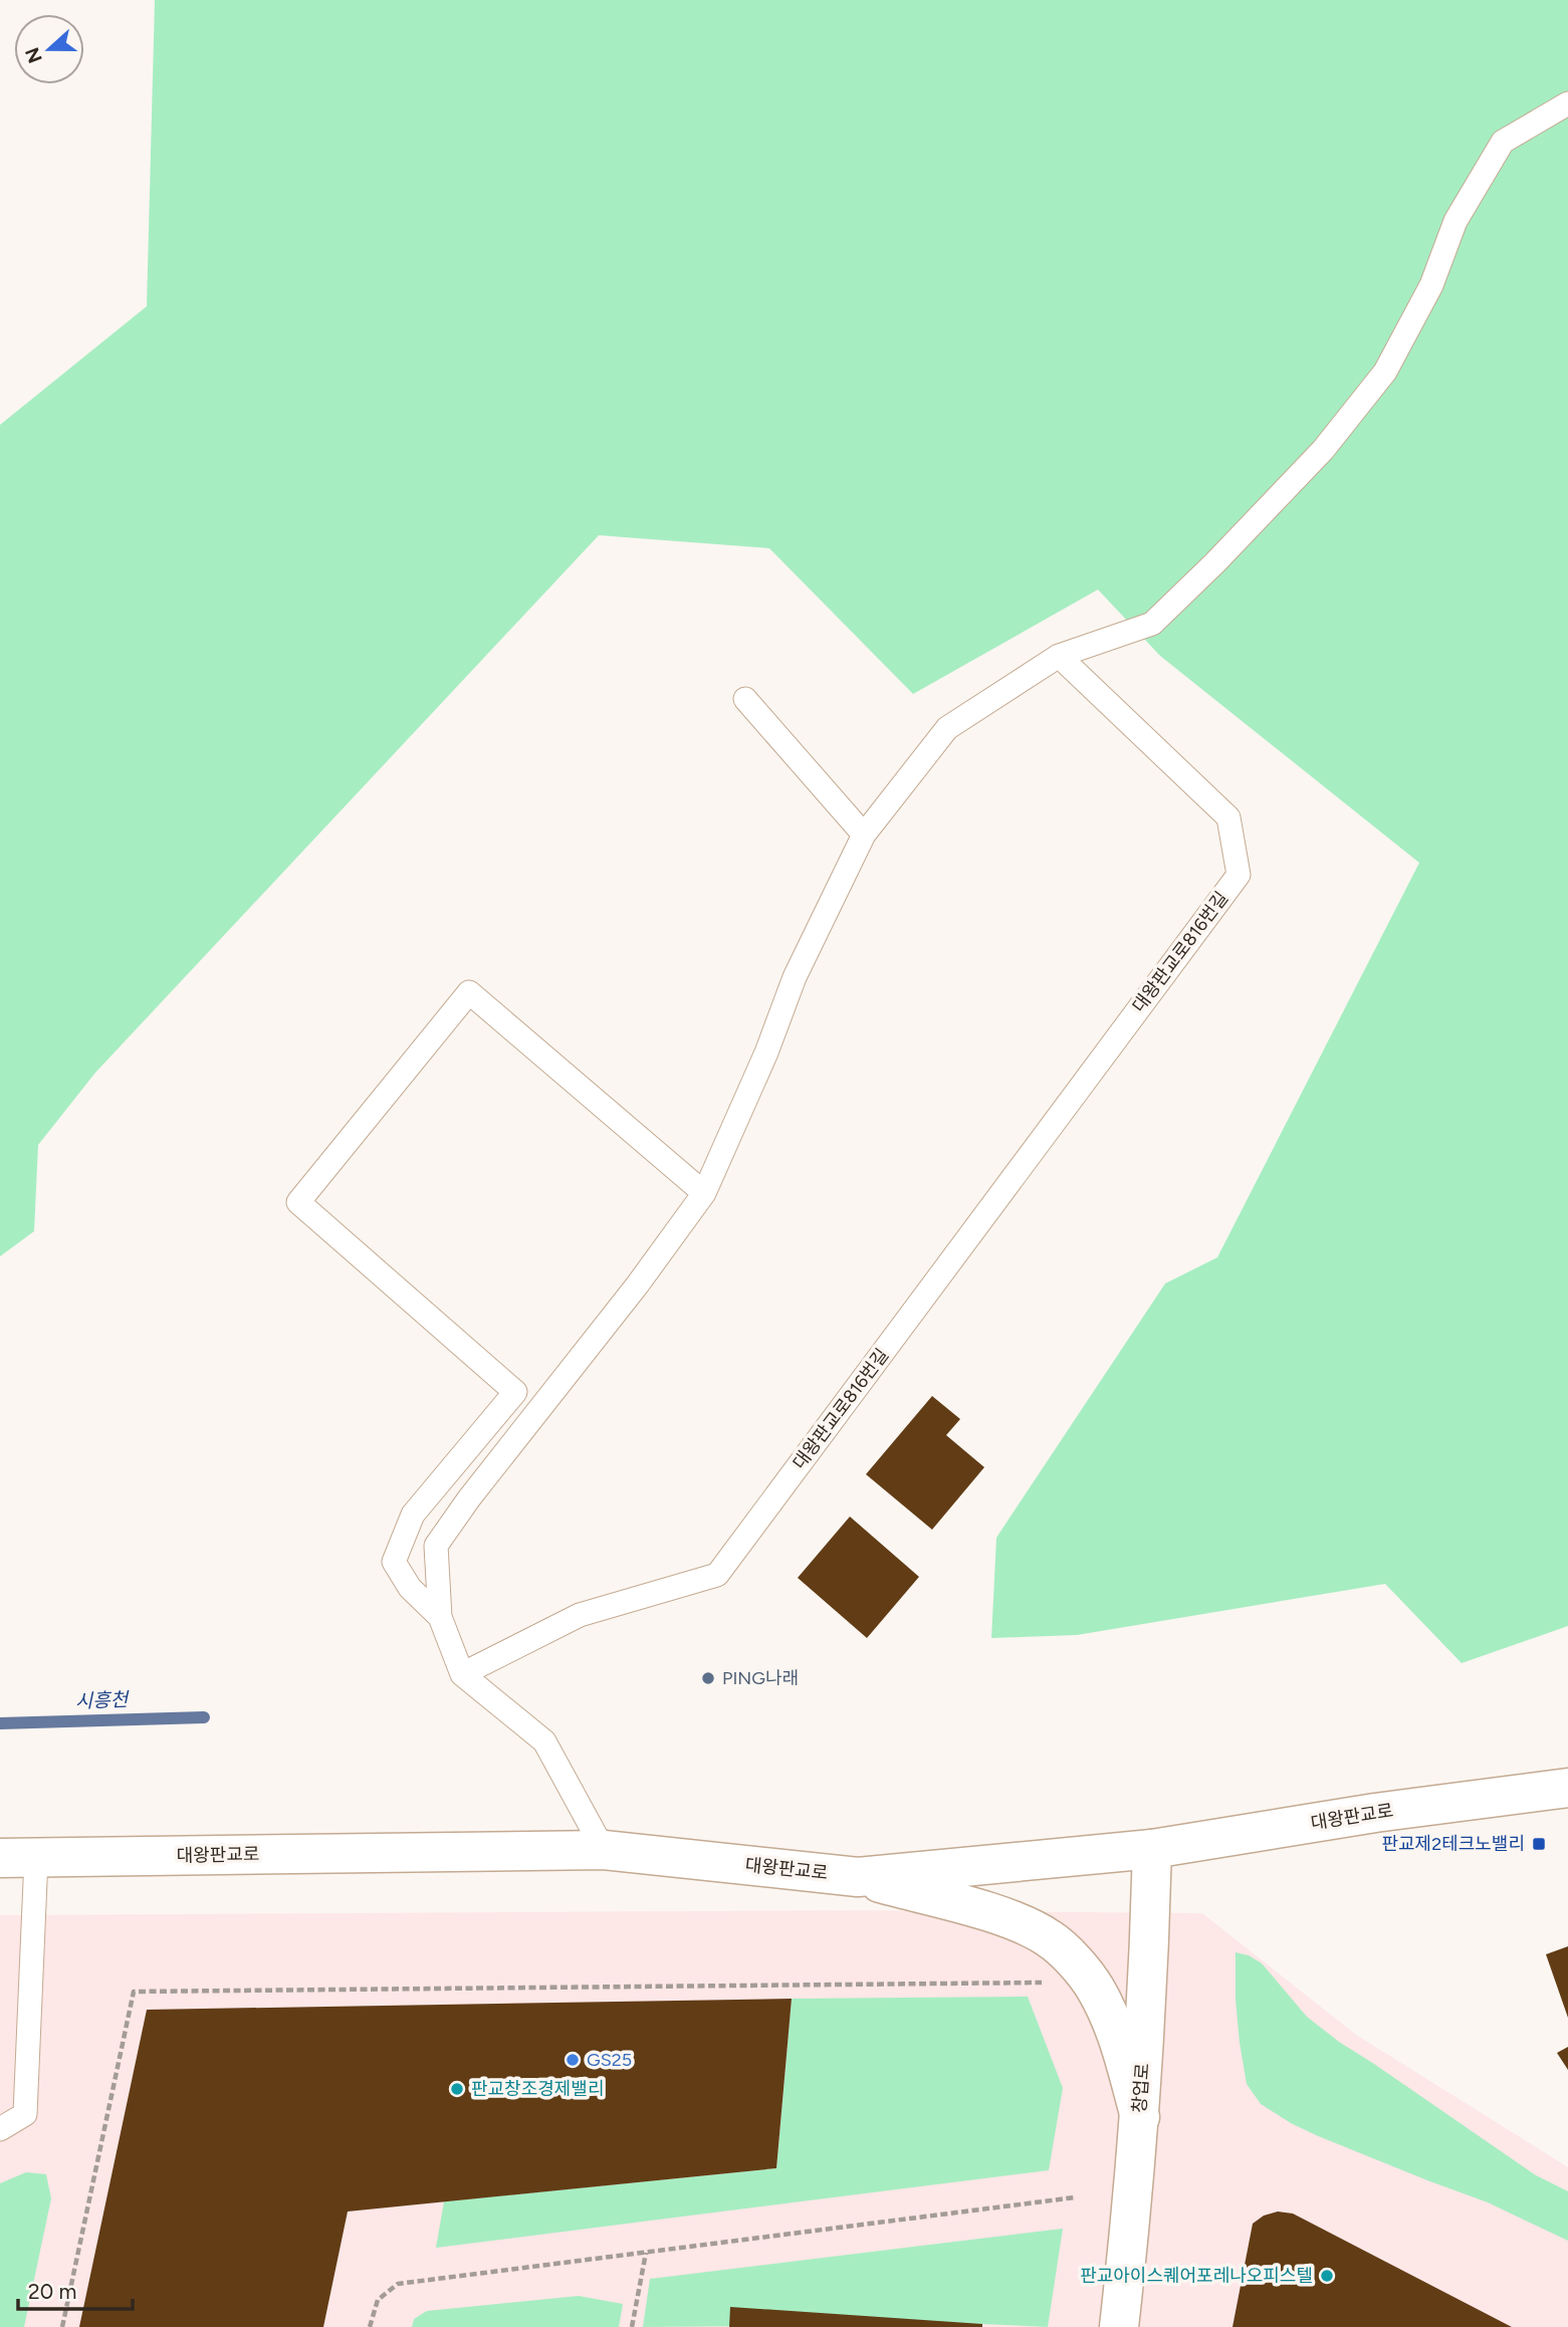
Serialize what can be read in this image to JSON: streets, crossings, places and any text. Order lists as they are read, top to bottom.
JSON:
{
  "streets": {
    "main road": ["대왕판교로", "창업로"],
    "lane": ["대왕판교로816번길"]
  },
  "crossings": [
    ["대왕판교로", "창업로"]
  ],
  "water": ["시흥천"],
  "places": {
    "other": [
      "PING나래",
      "GS25",
      "판교창조경제밸리",
      "판교아이스퀘어포레나오피스텔"
    ],
    "transit": ["판교제2테크노밸리"]
  },
  "scale_bar": "20 m",
  "north": "left"
}
